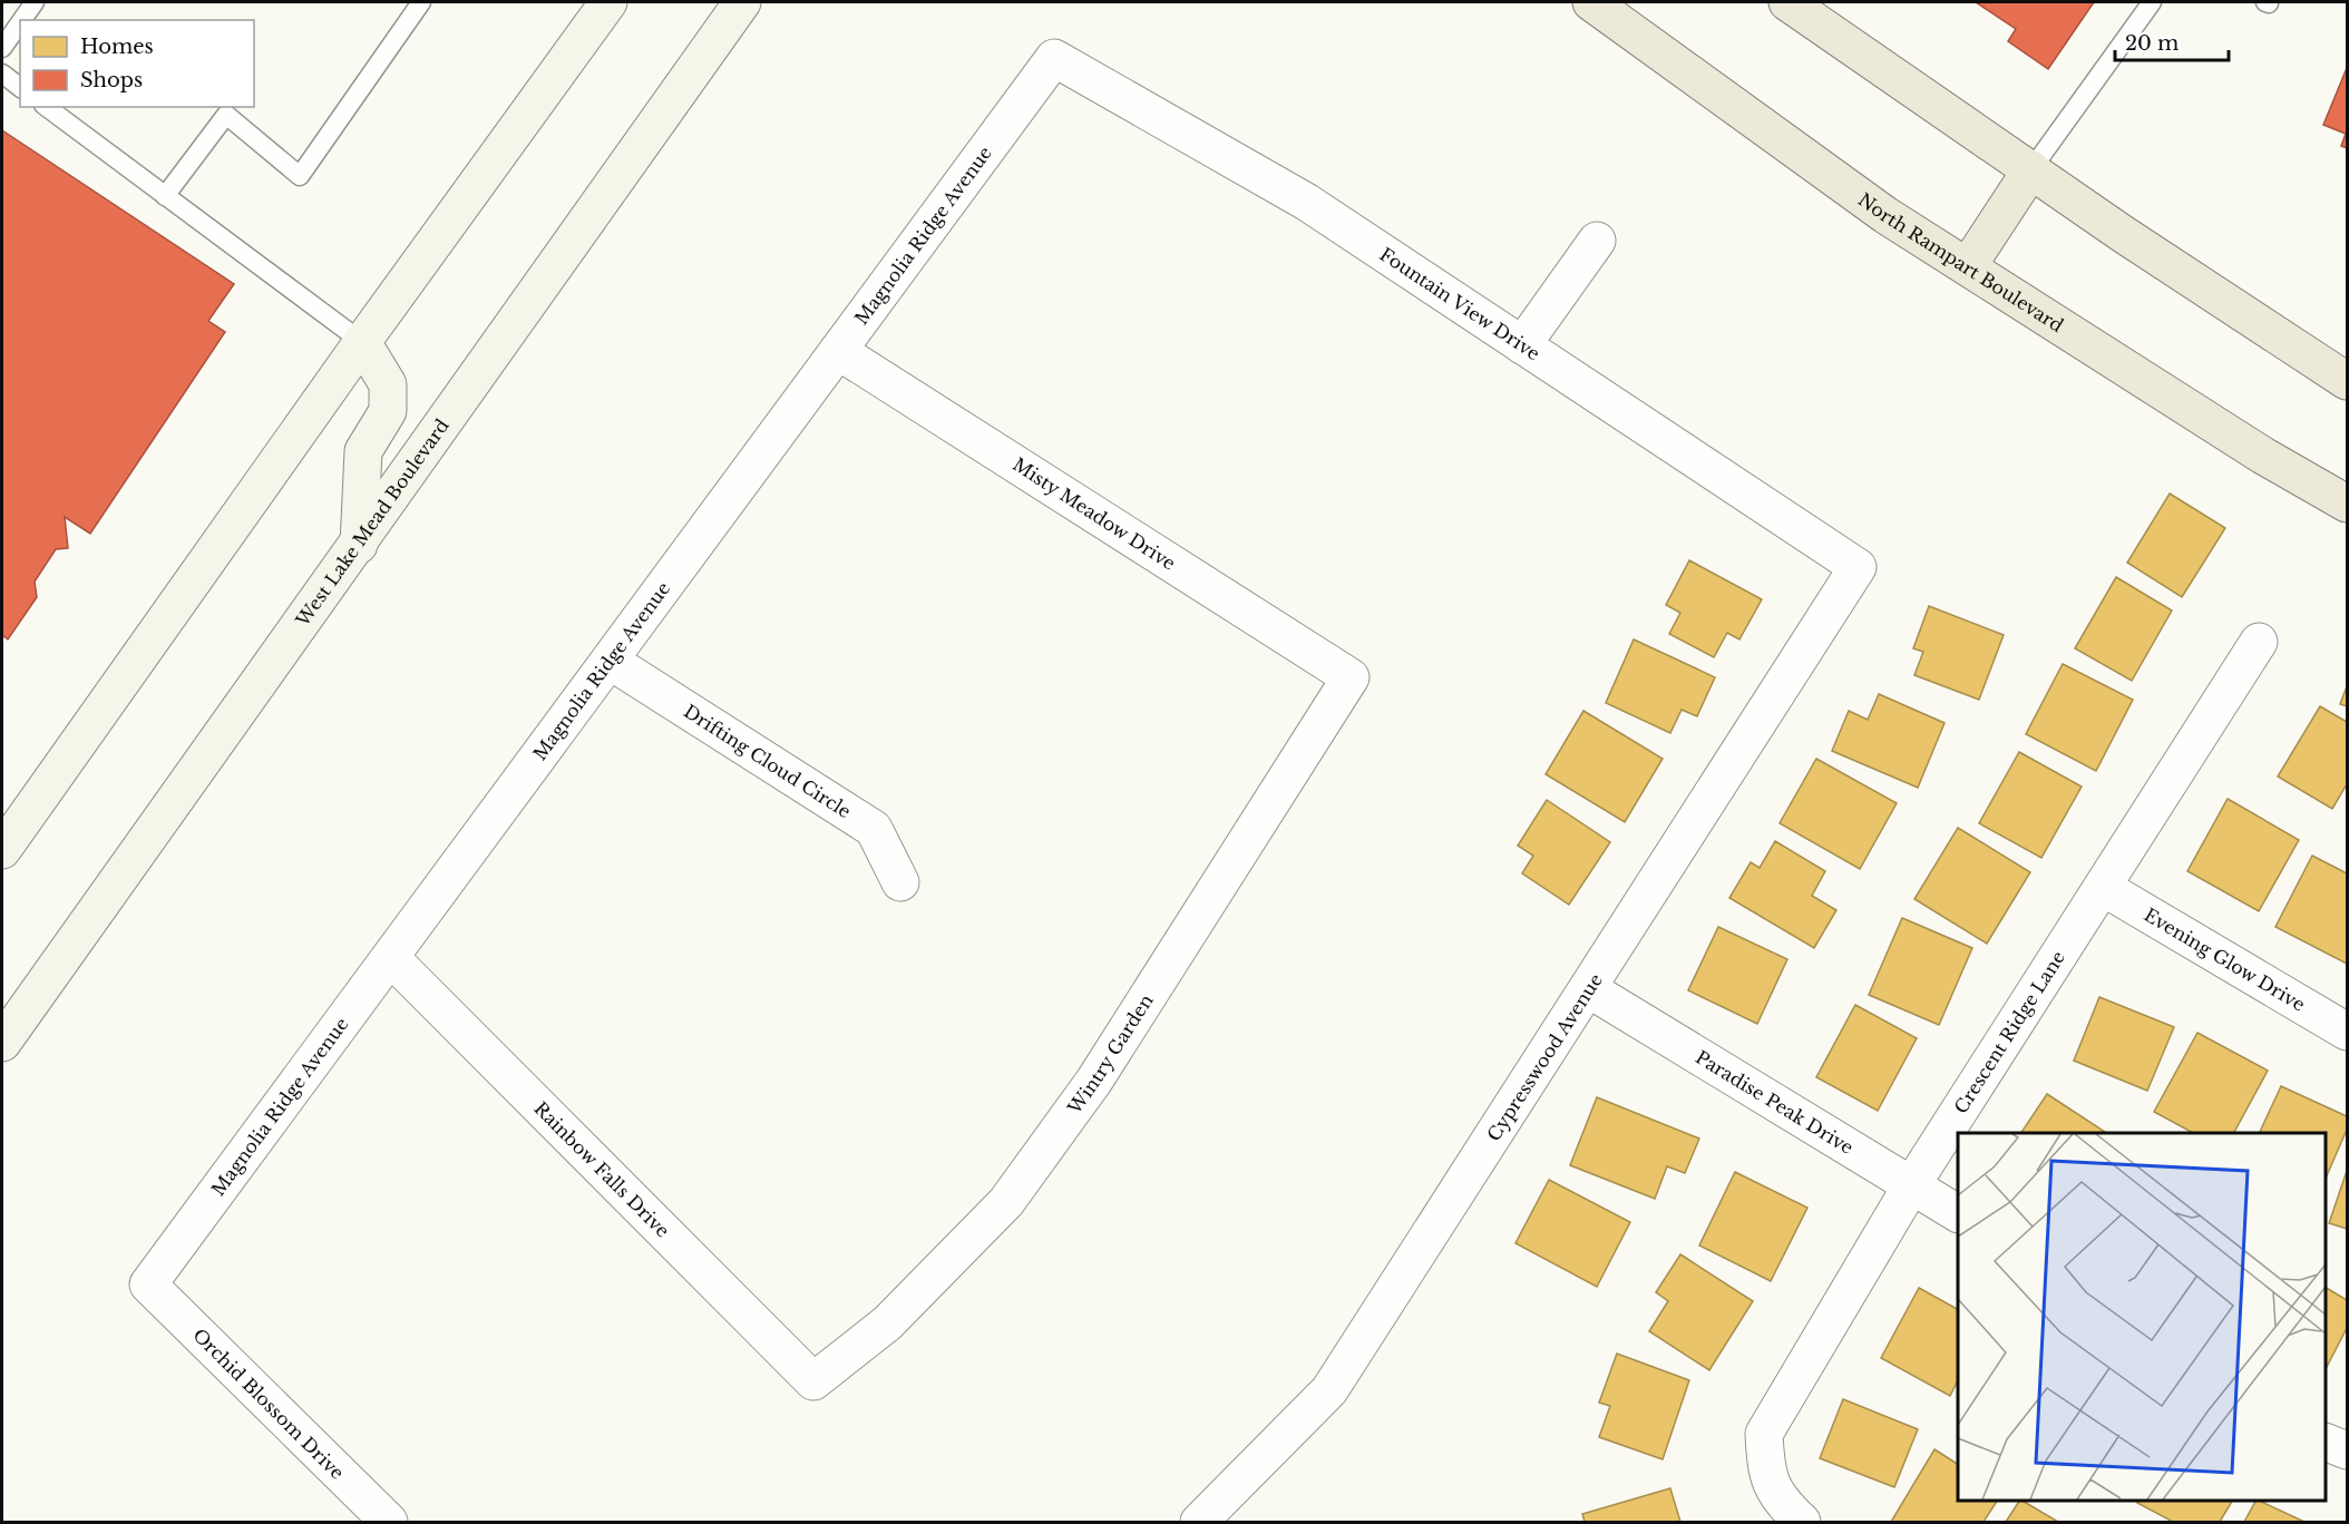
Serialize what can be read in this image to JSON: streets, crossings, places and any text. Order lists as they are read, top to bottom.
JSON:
{
  "streets": {
    "main road": ["North Rampart Boulevard", "West Lake Mead Boulevard"],
    "street": [
      "Magnolia Ridge Avenue",
      "Fountain View Drive",
      "Misty Meadow Drive",
      "Drifting Cloud Circle",
      "Evening Glow Drive",
      "Crescent Ridge Lane",
      "Wintry Garden",
      "Cypresswood Avenue",
      "Paradise Peak Drive",
      "Rainbow Falls Drive",
      "Orchid Blossom Drive"
    ]
  },
  "crossings": [
    ["Magnolia Ridge Avenue", "Fountain View Drive"],
    ["Magnolia Ridge Avenue", "Misty Meadow Drive"],
    ["Magnolia Ridge Avenue", "Drifting Cloud Circle"],
    ["Magnolia Ridge Avenue", "Rainbow Falls Drive"],
    ["Magnolia Ridge Avenue", "Orchid Blossom Drive"],
    ["Fountain View Drive", "Cypresswood Avenue"],
    ["Misty Meadow Drive", "Wintry Garden"],
    ["Evening Glow Drive", "Crescent Ridge Lane"],
    ["Crescent Ridge Lane", "Paradise Peak Drive"],
    ["Wintry Garden", "Rainbow Falls Drive"],
    ["Cypresswood Avenue", "Paradise Peak Drive"]
  ],
  "legend": ["Homes", "Shops"],
  "scale_bar": "20 m"
}
